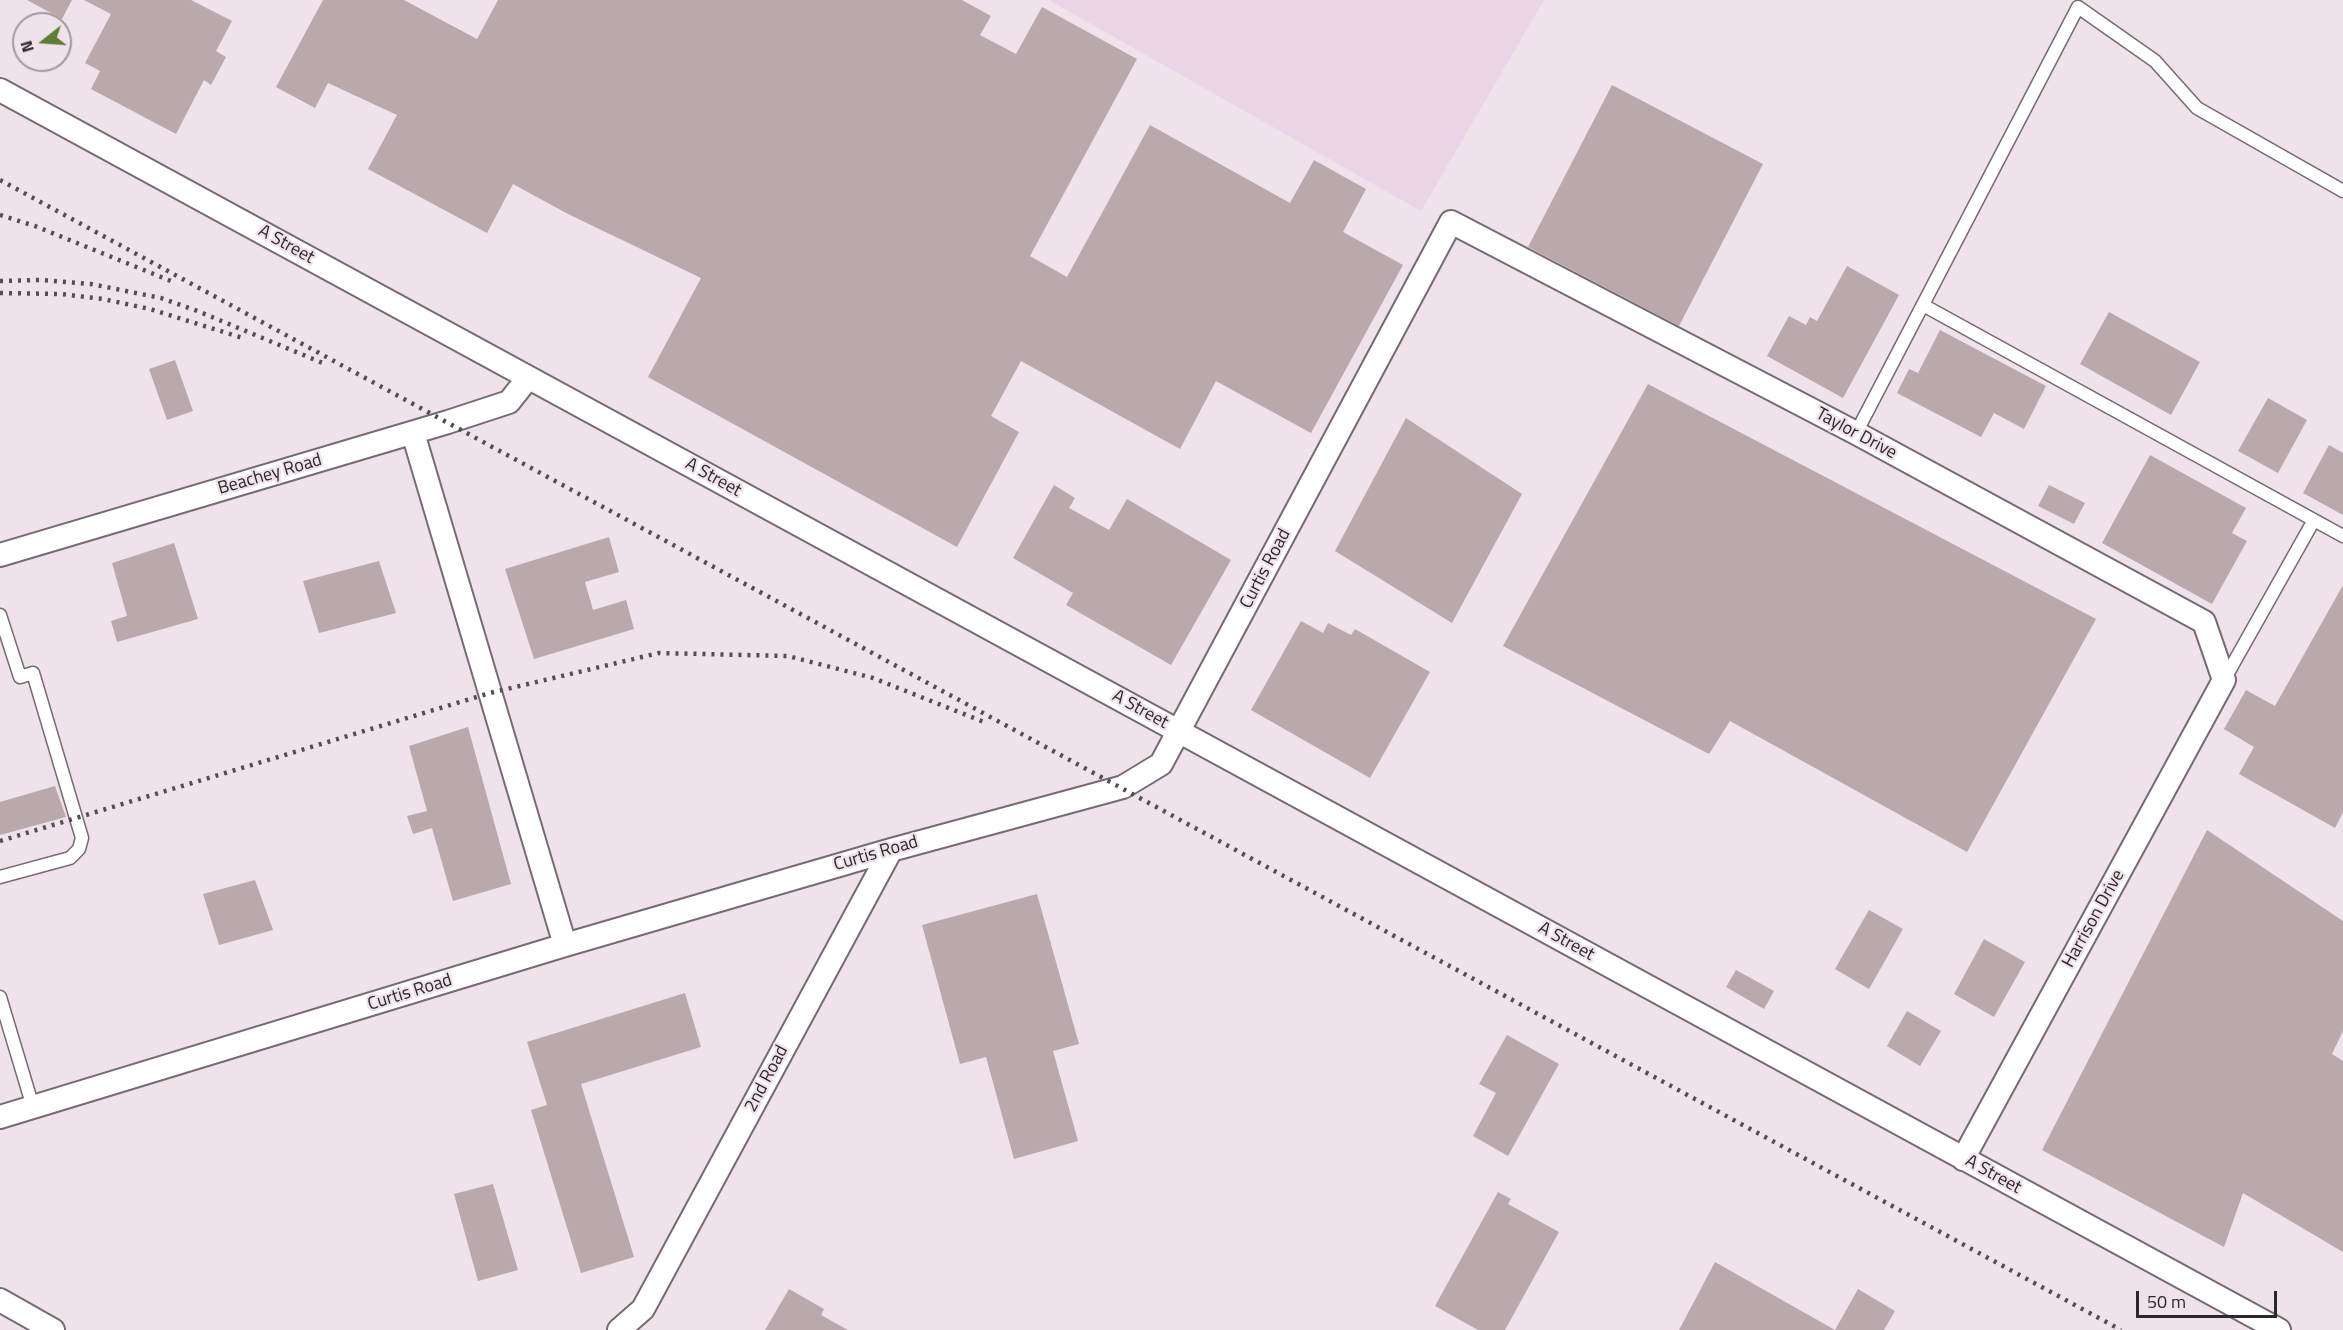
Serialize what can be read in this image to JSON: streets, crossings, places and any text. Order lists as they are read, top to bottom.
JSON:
{
  "streets": {
    "street": [
      "A Street",
      "Taylor Drive",
      "Beachey Road",
      "Curtis Road",
      "Harrison Drive",
      "2nd Road"
    ]
  },
  "crossings": [
    ["A Street", "Beachey Road"],
    ["A Street", "Curtis Road"],
    ["A Street", "Harrison Drive"],
    ["Taylor Drive", "Curtis Road"],
    ["Taylor Drive", "Harrison Drive"],
    ["Curtis Road", "2nd Road"]
  ],
  "scale_bar": "50 m",
  "north": "left"
}
